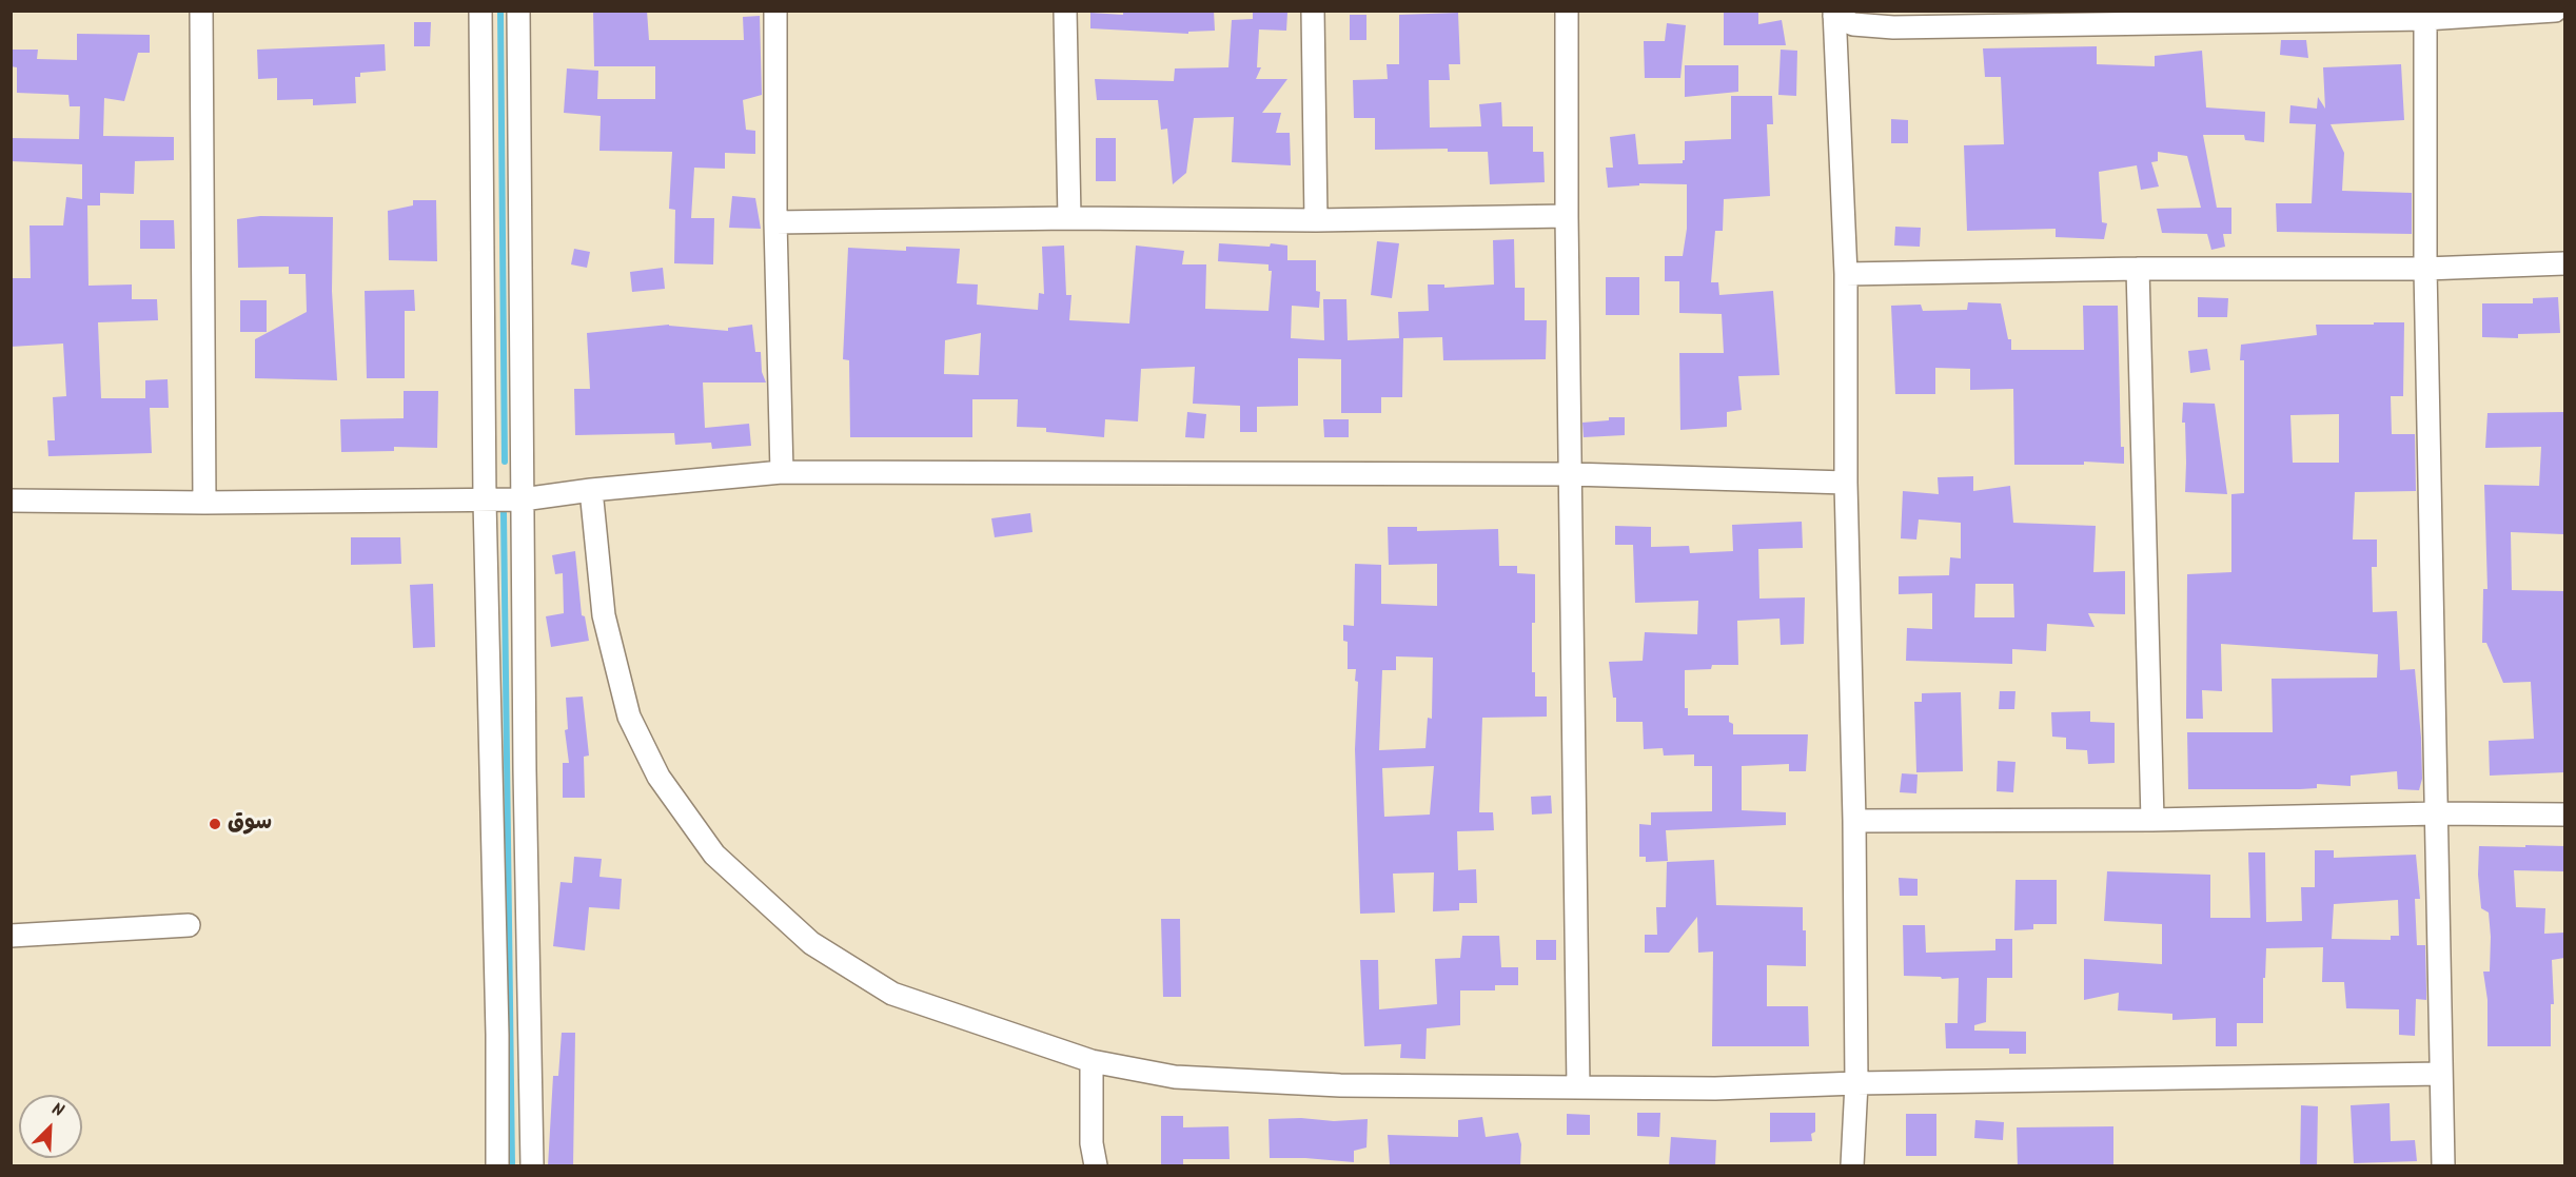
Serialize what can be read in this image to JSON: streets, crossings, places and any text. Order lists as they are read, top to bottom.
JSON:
{
  "places": ["سوق"],
  "north": "top right"
}
